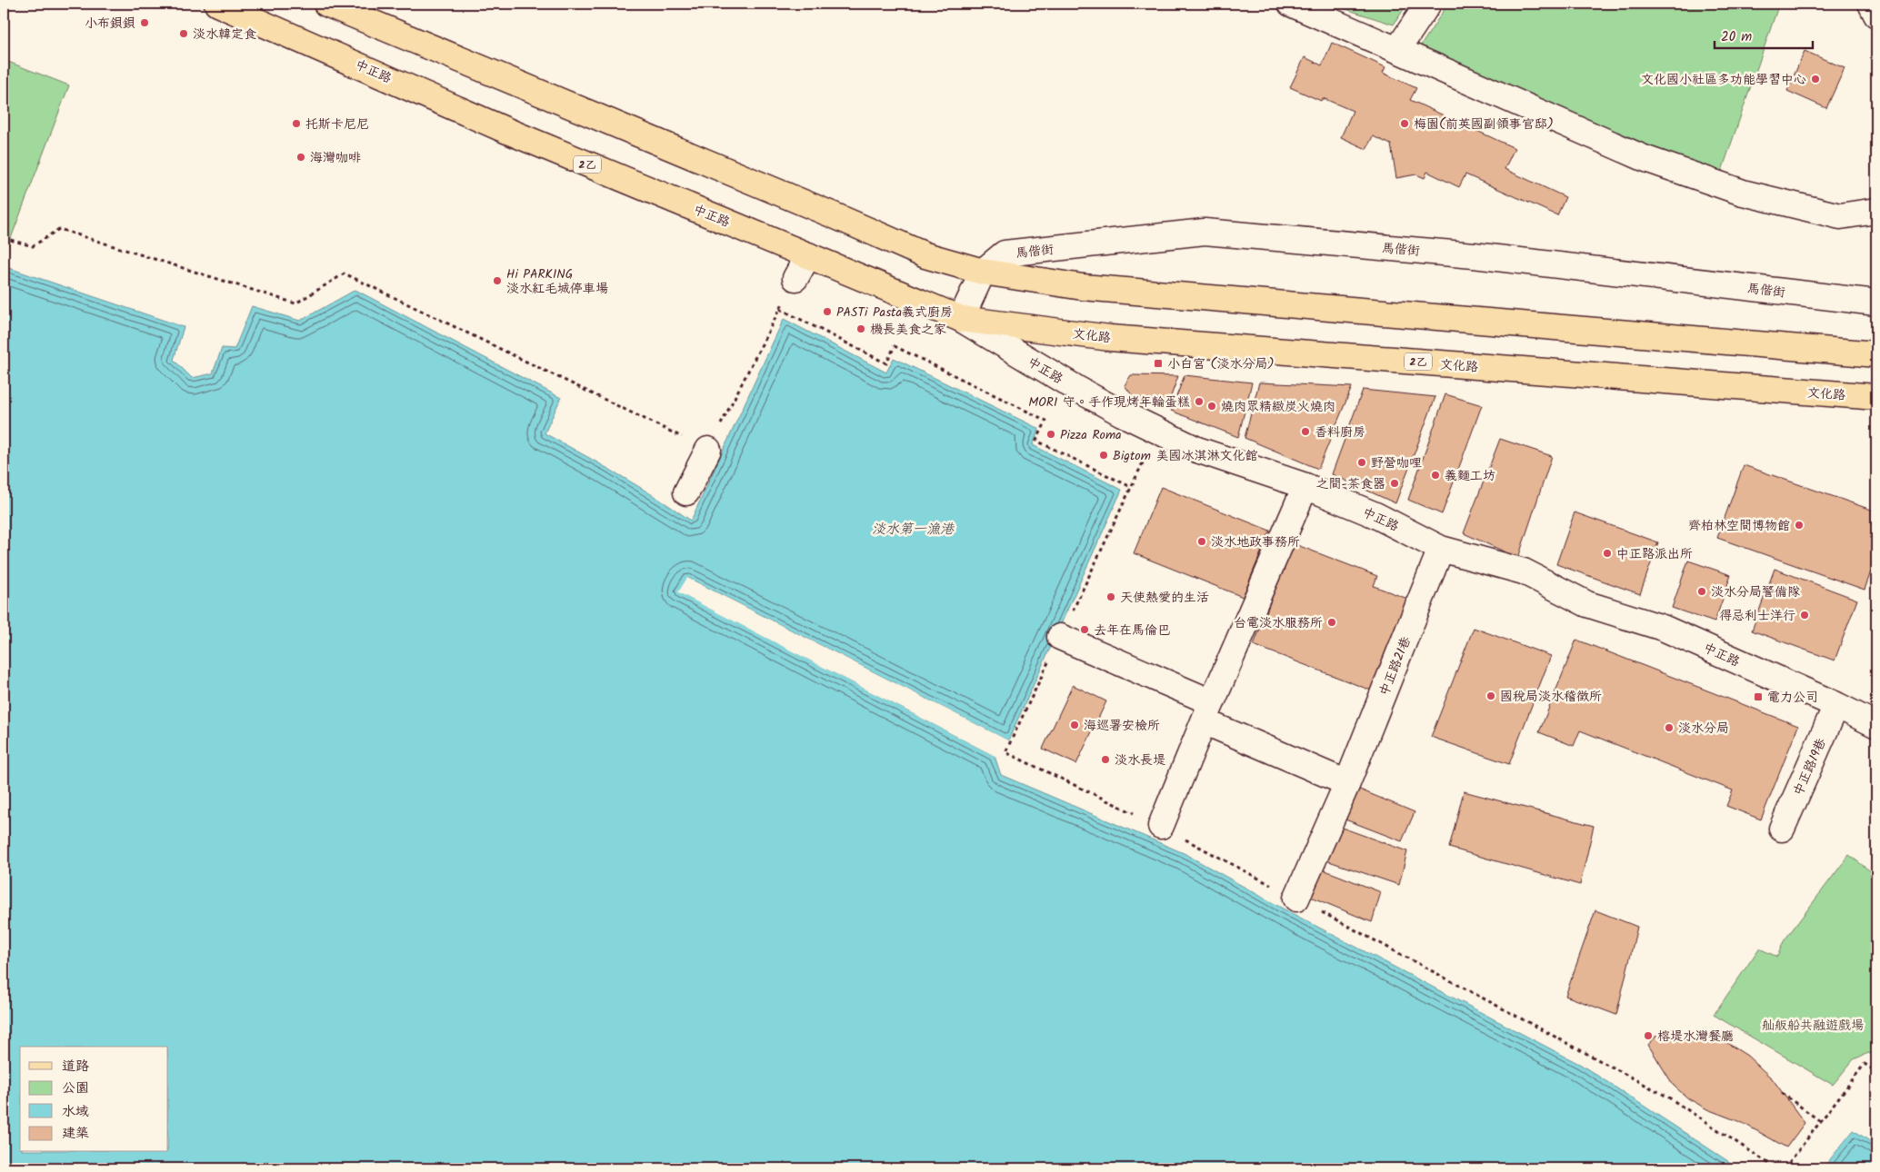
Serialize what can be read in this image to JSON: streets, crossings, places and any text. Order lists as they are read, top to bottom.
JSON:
{
  "streets": {
    "main road": ["中正路", "2乙", "文化路"],
    "street": ["馬偕街", "中正路21巷", "中正路19巷"]
  },
  "crossings": [
    ["中正路", "馬偕街"],
    ["中正路", "文化路"],
    ["中正路", "中正路21巷"],
    ["中正路", "中正路19巷"],
    ["馬偕街", "文化路"]
  ],
  "water": ["淡水第一漁港"],
  "parks": ["舢舨船共融遊戲場"],
  "places": {
    "other": [
      "小布鋇鋇",
      "淡水韓定食",
      "文化國小社區多功能學習中心",
      "托斯卡尼尼",
      "梅園(前英國副領事官邸)",
      "海灣咖啡",
      "Hi PARKING 淡水紅毛城停車場",
      "PASTi Pasta義式廚房",
      "機長美食之家",
      "MORI 守。手作現烤年輪蛋糕",
      "燒肉眾精緻炭火燒肉",
      "香料廚房",
      "Pizza Roma",
      "Bigtom 美國冰淇淋文化館",
      "野營咖哩",
      "義麵工坊",
      "之間-茶食器",
      "齊柏林空間博物館",
      "淡水地政事務所",
      "中正路派出所",
      "淡水分局警備隊",
      "天使熱愛的生活",
      "得忌利士洋行",
      "台電淡水服務所",
      "去年在馬倫巴",
      "國稅局淡水稽徵所",
      "海巡署安檢所",
      "淡水分局",
      "淡水長堤",
      "榕堤水灣餐廳"
    ],
    "transit": ["小白宮 (淡水分局)", "電力公司"]
  },
  "legend": [
    "道路",
    "公園",
    "水域",
    "建築"
  ],
  "scale_bar": "20 m"
}
